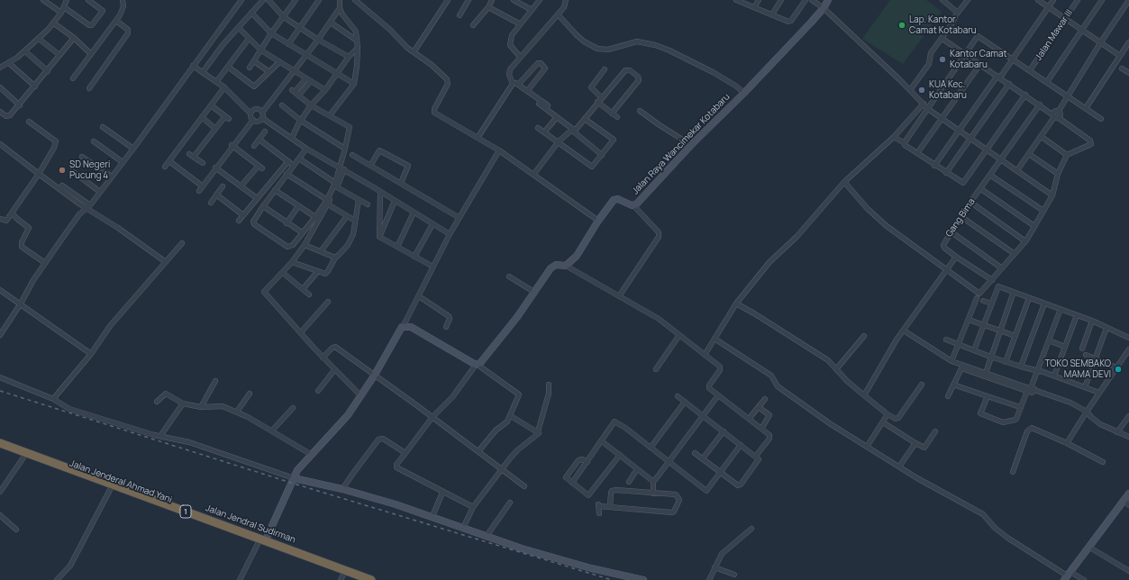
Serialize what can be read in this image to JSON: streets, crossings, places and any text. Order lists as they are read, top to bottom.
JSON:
{
  "streets": {
    "highway": ["Jalan Jenderal Ahmad Yani", "1", "Jalan Jendral Sudirman"],
    "street": ["Jalan Mawar III", "Jalan Raya Wancimekar Kotabaru", "Gang Bima"]
  },
  "crossings": [
    ["Jalan Jenderal Ahmad Yani", "Jalan Jendral Sudirman"]
  ],
  "places": [
    "Lap. Kantor Camat Kotabaru",
    "Kantor Camat Kotabaru",
    "KUA Kec. Kotabaru",
    "SD Negeri Pucung 4",
    "TOKO SEMBAKO MAMA DEVI"
  ]
}
